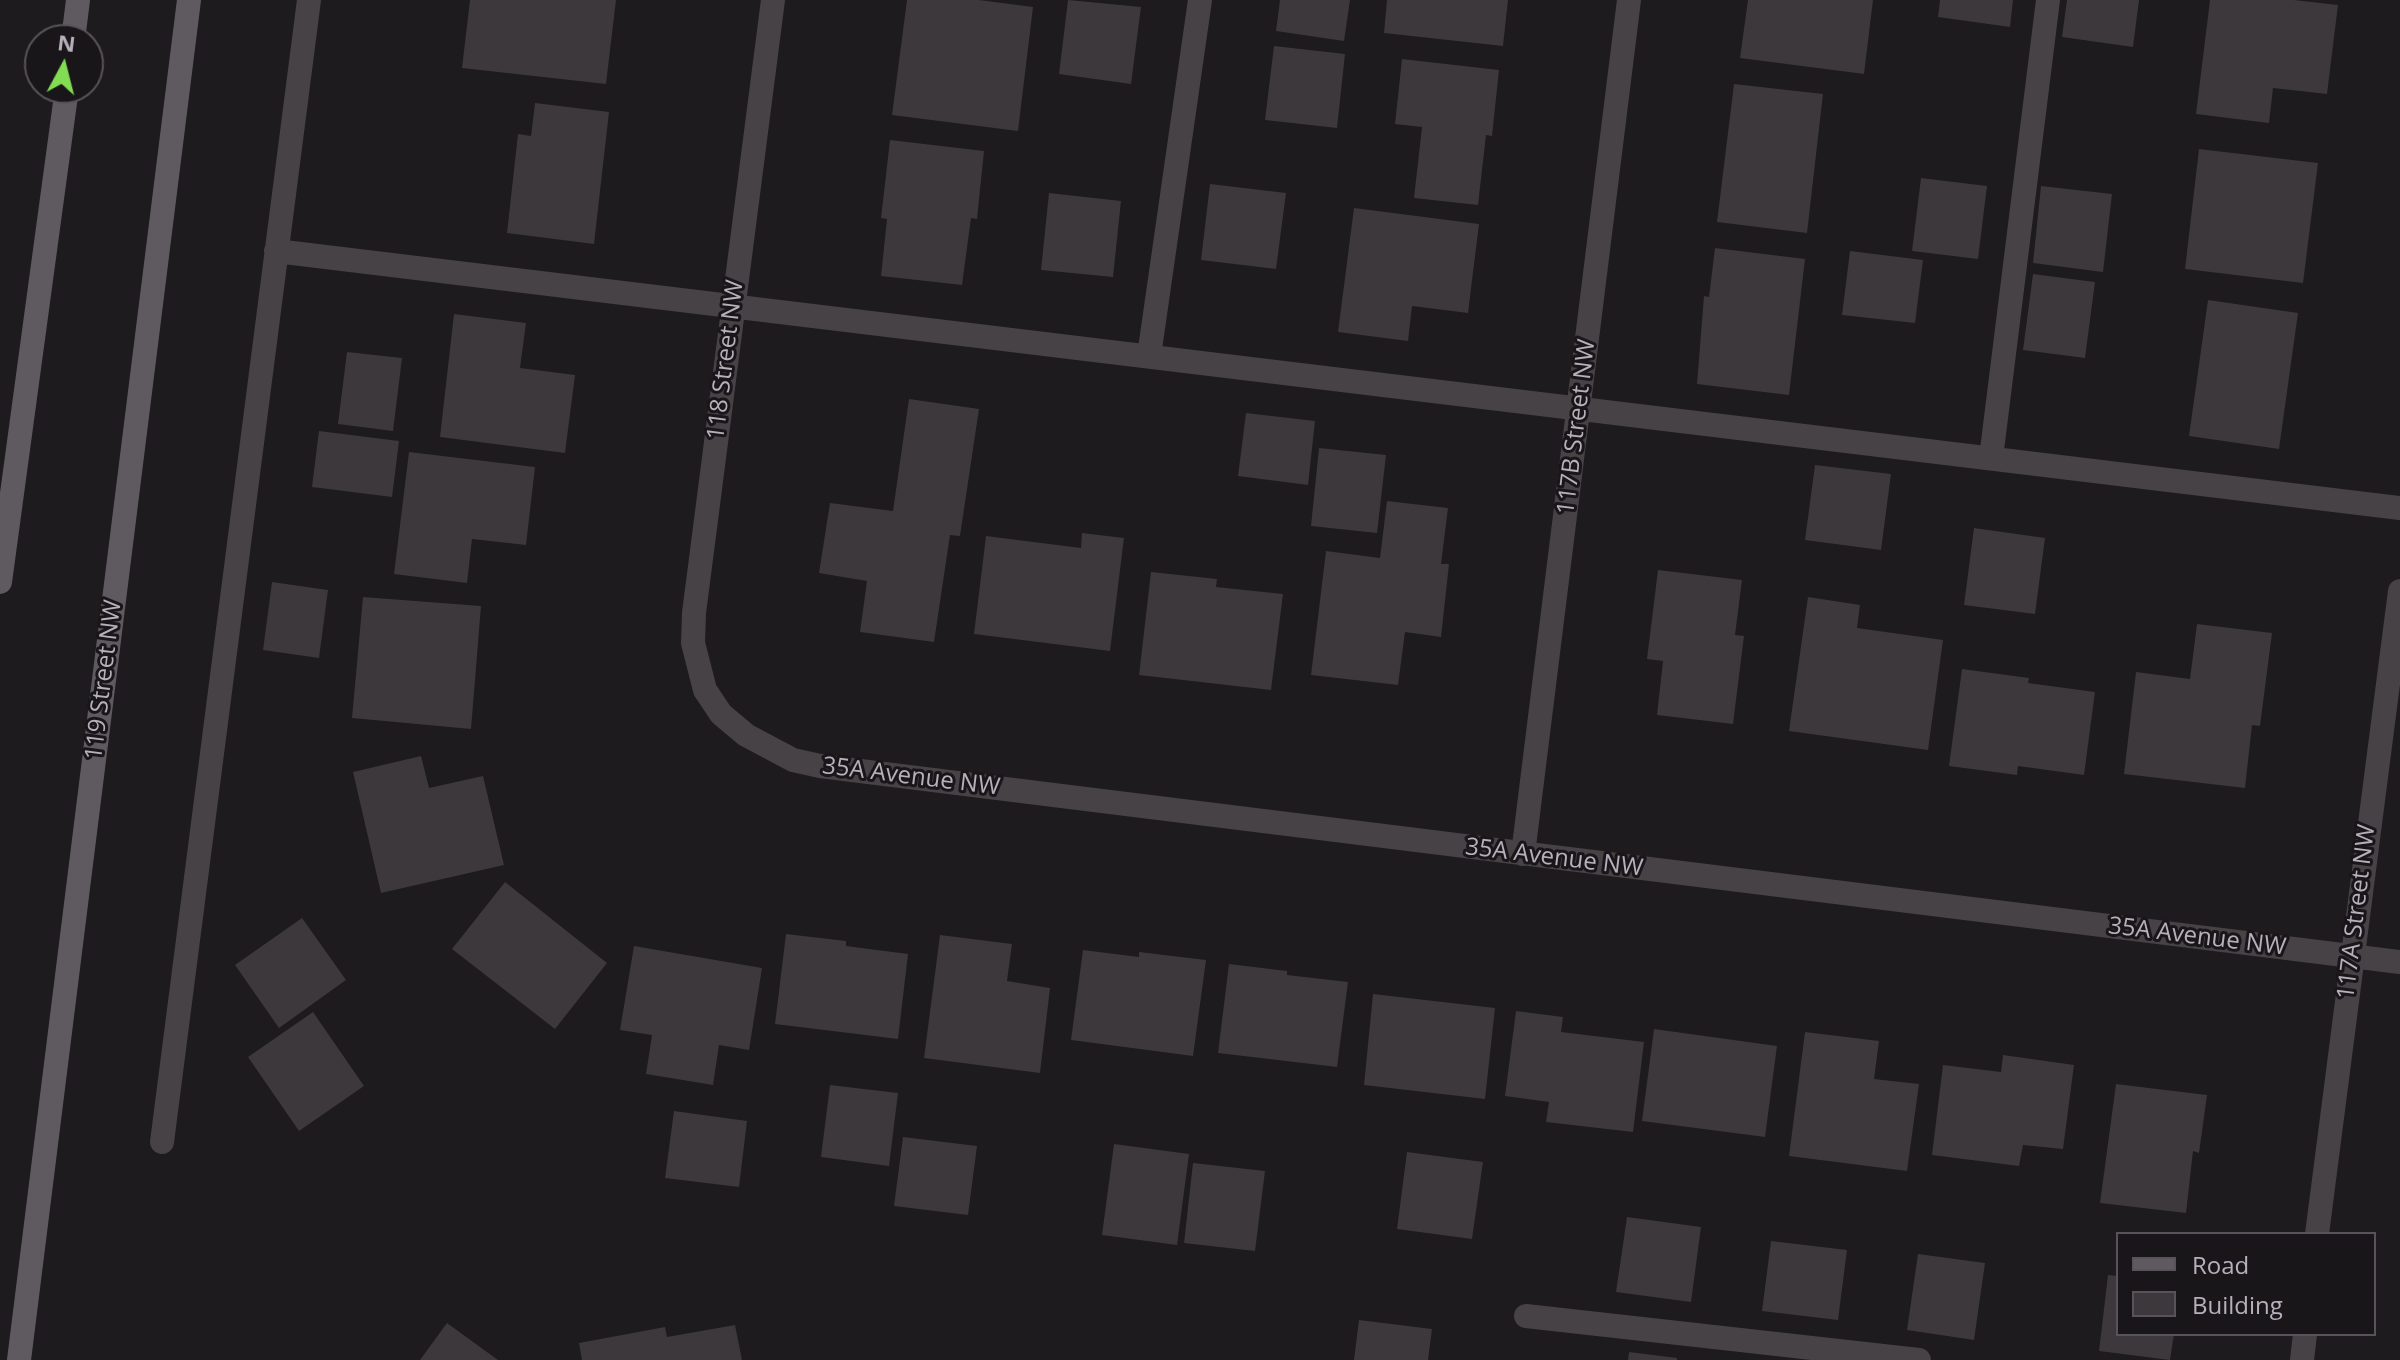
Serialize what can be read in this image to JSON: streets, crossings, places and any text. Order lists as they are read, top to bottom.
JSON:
{
  "streets": {
    "main road": ["119 Street NW"],
    "street": [
      "118 Street NW",
      "117B Street NW",
      "35A Avenue NW",
      "117A Street NW"
    ]
  },
  "crossings": [
    ["118 Street NW", "35A Avenue NW"],
    ["117B Street NW", "35A Avenue NW"],
    ["35A Avenue NW", "117A Street NW"]
  ],
  "legend": ["Road", "Building"],
  "north": "top"
}
